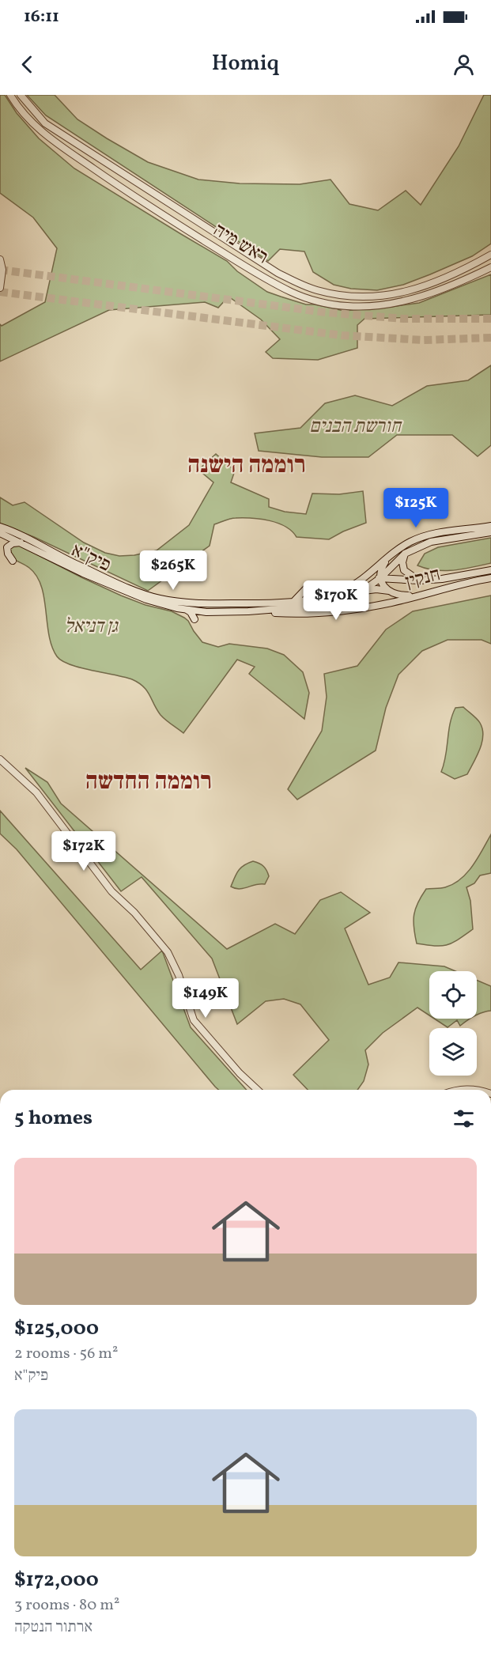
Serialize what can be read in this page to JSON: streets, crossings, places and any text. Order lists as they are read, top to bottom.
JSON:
{
  "streets": {
    "main road": ["פיק\"א", "חנקין"],
    "street": ["ראש מיה"]
  },
  "crossings": [
    ["פיק\"א", "חנקין"]
  ],
  "districts": ["רוממה הישנה", "רוממה החדשה"],
  "parks": ["חורשת הבנים", "גן דניאל"],
  "page": {
    "status": "16:11",
    "header": "Homiq",
    "price": [
      "$125K",
      "$265K",
      "$170K",
      "$172K",
      "$149K"
    ],
    "heading": "5 homes",
    "list": [
      {
        "name": "$125,000",
        "note": "2 rooms · 56 m² · פיק\"א"
      },
      {
        "name": "$172,000",
        "note": "3 rooms · 80 m² · ארתור הנטקה"
      }
    ]
  }
}
